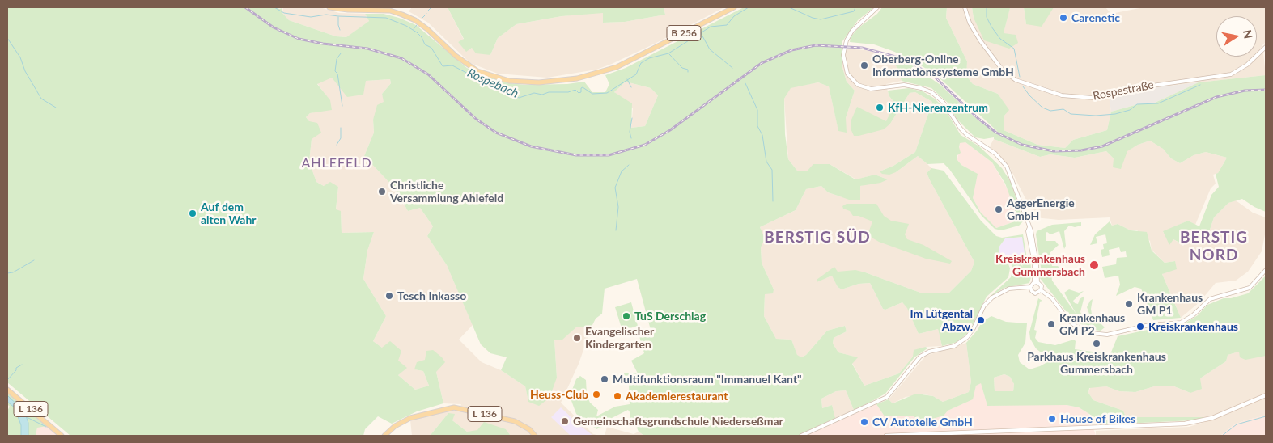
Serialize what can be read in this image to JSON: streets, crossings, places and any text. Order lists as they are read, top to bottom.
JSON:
{
  "streets": {
    "main road": ["B 256", "L 136"],
    "street": ["Rospestraße"]
  },
  "districts": ["AHLEFELD", "BERSTIG SÜD", "BERSTIG NORD"],
  "water": ["Rospebach"],
  "places": [
    "Carenetic",
    "Oberberg-Online Informationssysteme GmbH",
    "KfH-Nierenzentrum",
    "Christliche Versammlung Ahlefeld",
    "AggerEnergie GmbH",
    "Auf dem alten Wahr",
    "Kreiskrankenhaus Gummersbach",
    "Tesch Inkasso",
    "Krankenhaus GM P1",
    "TuS Derschlag",
    "Im Lütgental Abzw.",
    "Krankenhaus GM P2",
    "Kreiskrankenhaus",
    "Evangelischer Kindergarten",
    "Parkhaus Kreiskrankenhaus Gummersbach",
    "Multifunktionsraum \"Immanuel Kant\"",
    "Heuss-Club",
    "Akademierestaurant",
    "House of Bikes",
    "Gemeinschaftsgrundschule Niederseßmar",
    "CV Autoteile GmbH"
  ],
  "north": "right"
}
